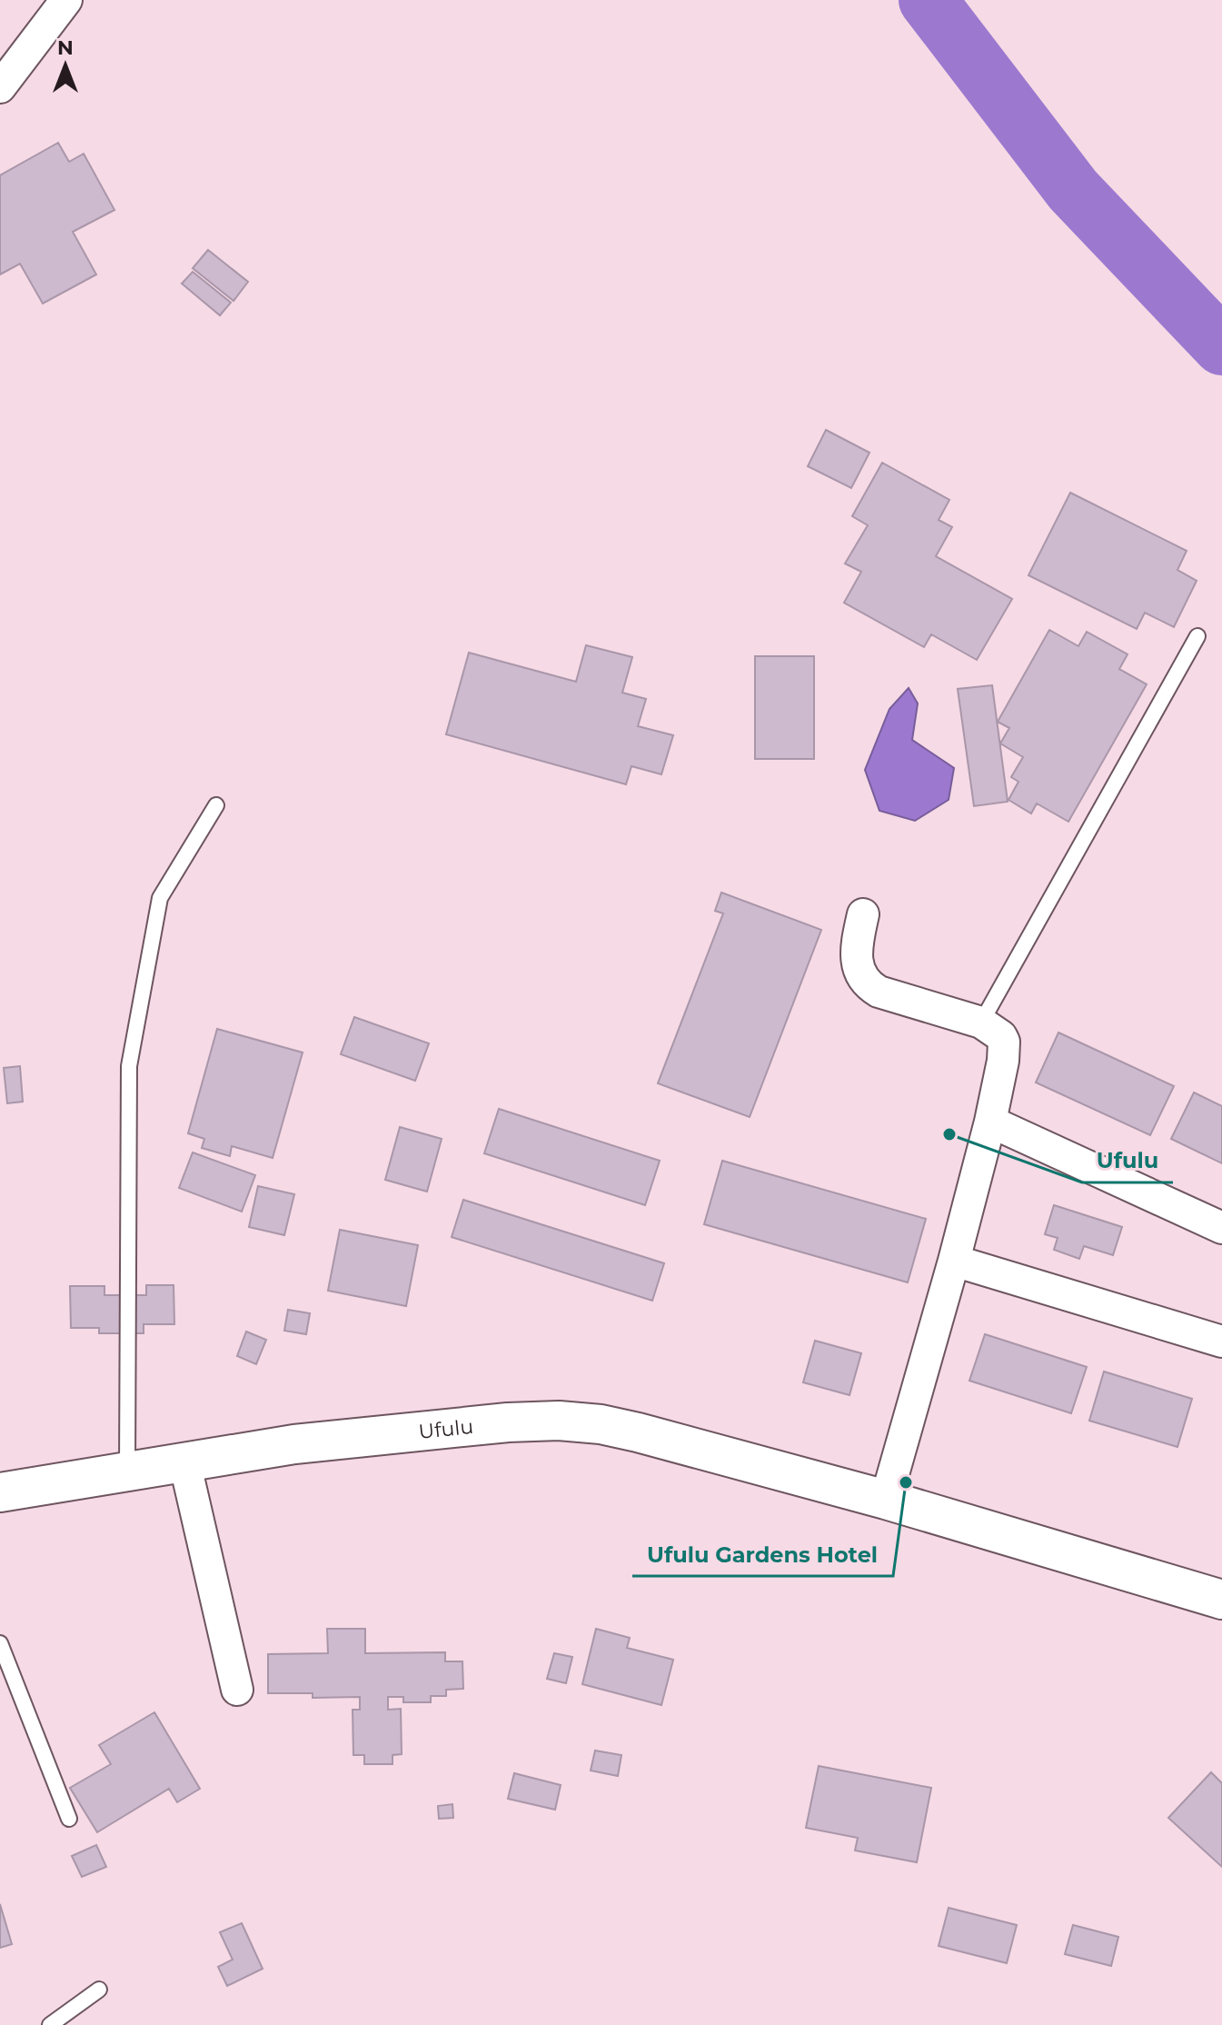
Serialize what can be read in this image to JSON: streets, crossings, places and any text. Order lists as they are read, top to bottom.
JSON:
{
  "streets": {
    "street": ["Ufulu"]
  },
  "places": ["Ufulu", "Ufulu Gardens Hotel"],
  "north": "top"
}
